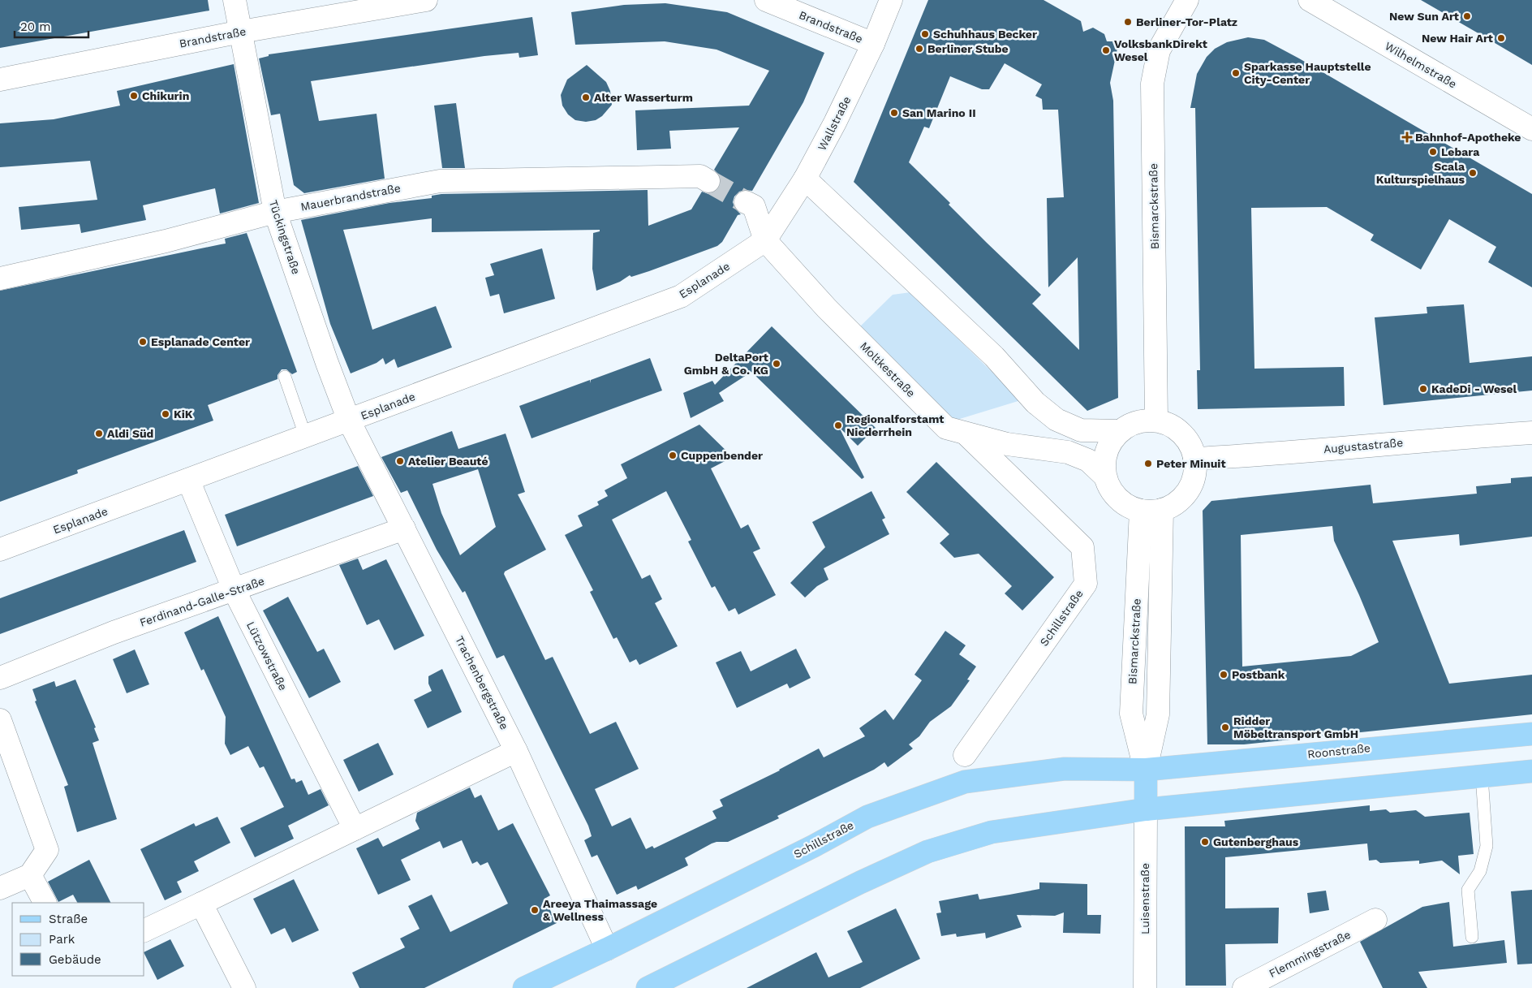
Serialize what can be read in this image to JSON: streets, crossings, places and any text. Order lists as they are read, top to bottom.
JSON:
{
  "streets": {
    "main road": ["Schillstraße", "Roonstraße"],
    "street": [
      "Brandstraße",
      "Wilhelmstraße",
      "Wallstraße",
      "Mauerbrandstraße",
      "Bismarckstraße",
      "Tückingstraße",
      "Esplanade",
      "Moltkestraße",
      "Augustastraße",
      "Ferdinand-Galle-Straße",
      "Lützowstraße",
      "Trachenbergstraße",
      "Luisenstraße",
      "Flemmingstraße"
    ]
  },
  "crossings": [
    ["Brandstraße", "Wallstraße"],
    ["Brandstraße", "Tückingstraße"],
    ["Wallstraße", "Esplanade"],
    ["Wallstraße", "Moltkestraße"],
    ["Mauerbrandstraße", "Tückingstraße"],
    ["Bismarckstraße", "Moltkestraße"],
    ["Bismarckstraße", "Augustastraße"],
    ["Bismarckstraße", "Schillstraße"],
    ["Bismarckstraße", "Roonstraße"],
    ["Tückingstraße", "Esplanade"],
    ["Tückingstraße", "Trachenbergstraße"],
    ["Esplanade", "Moltkestraße"],
    ["Esplanade", "Lützowstraße"],
    ["Esplanade", "Trachenbergstraße"],
    ["Moltkestraße", "Augustastraße"],
    ["Moltkestraße", "Schillstraße"],
    ["Ferdinand-Galle-Straße", "Lützowstraße"],
    ["Ferdinand-Galle-Straße", "Trachenbergstraße"],
    ["Schillstraße", "Trachenbergstraße"],
    ["Schillstraße", "Roonstraße"]
  ],
  "places": {
    "other": [
      "New Sun Art",
      "Berliner-Tor-Platz",
      "Schuhhaus Becker",
      "New Hair Art",
      "Berliner Stube",
      "VolksbankDirekt Wesel",
      "Sparkasse Hauptstelle City-Center",
      "Chikurin",
      "Alter Wasserturm",
      "San Marino II",
      "Lebara",
      "Scala Kulturspielhaus",
      "Esplanade Center",
      "DeltaPort GmbH & Co. KG",
      "KadeDi - Wesel",
      "KiK",
      "Regionalforstamt Niederrhein",
      "Aldi Süd",
      "Cuppenbender",
      "Atelier Beauté",
      "Peter Minuit",
      "Postbank",
      "Ridder Möbeltransport GmbH",
      "Gutenberghaus",
      "Areeya Thaimassage & Wellness"
    ],
    "health": ["Bahnhof-Apotheke"]
  },
  "legend": ["Straße", "Park", "Gebäude"],
  "scale_bar": "20 m"
}
